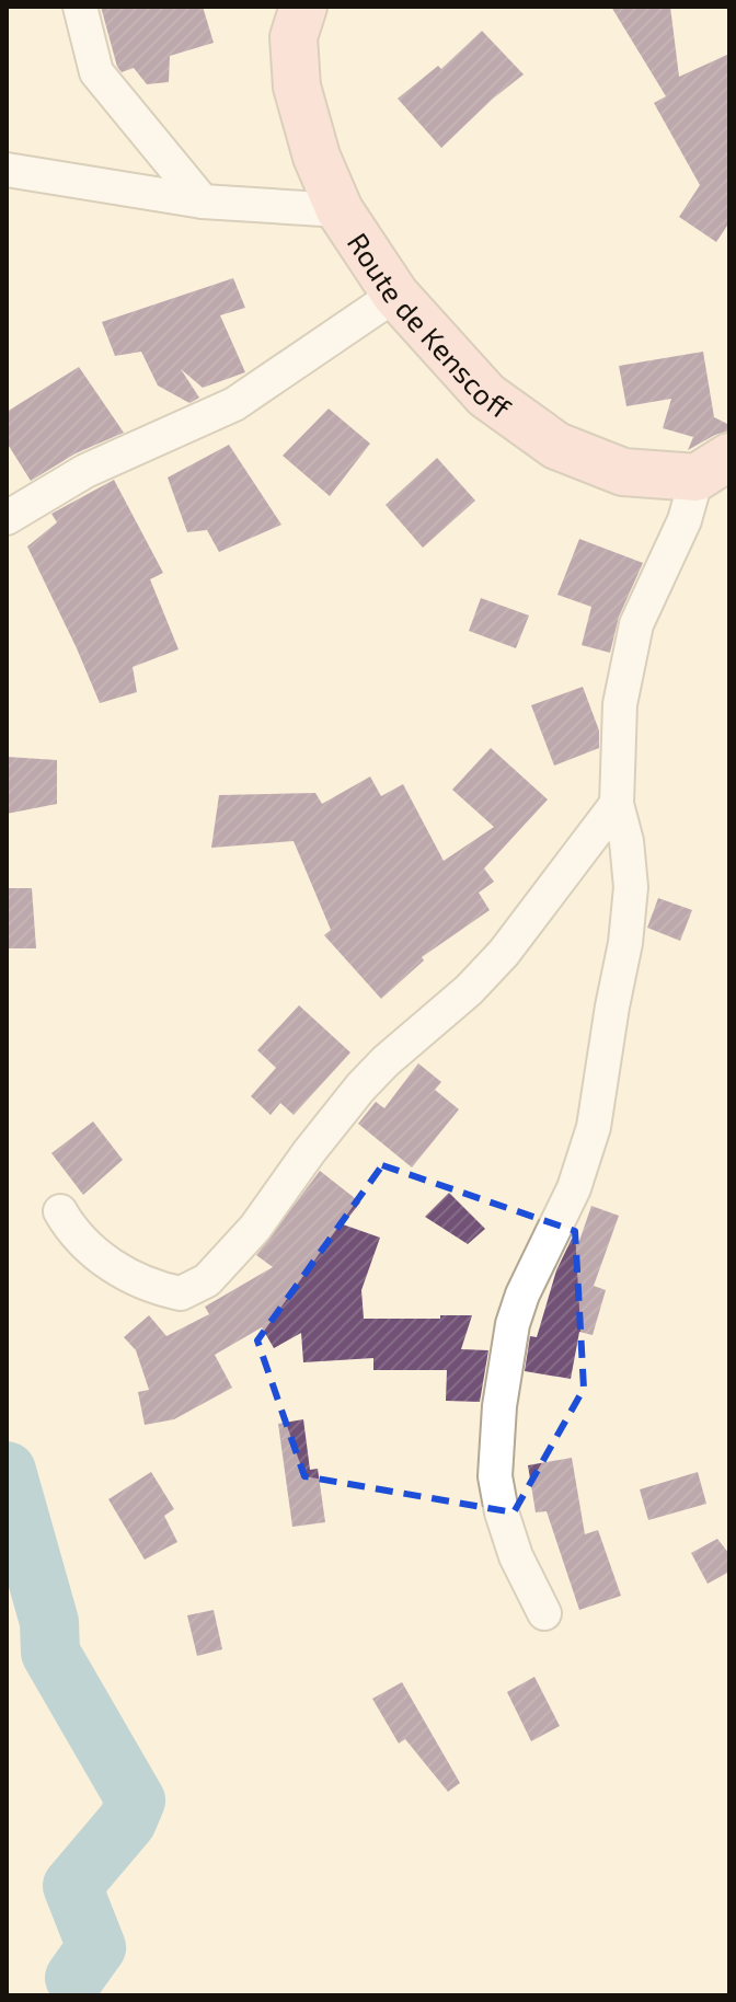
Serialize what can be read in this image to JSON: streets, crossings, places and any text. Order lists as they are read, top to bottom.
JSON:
{
  "streets": {
    "main road": ["Route de Kenscoff"]
  }
}
